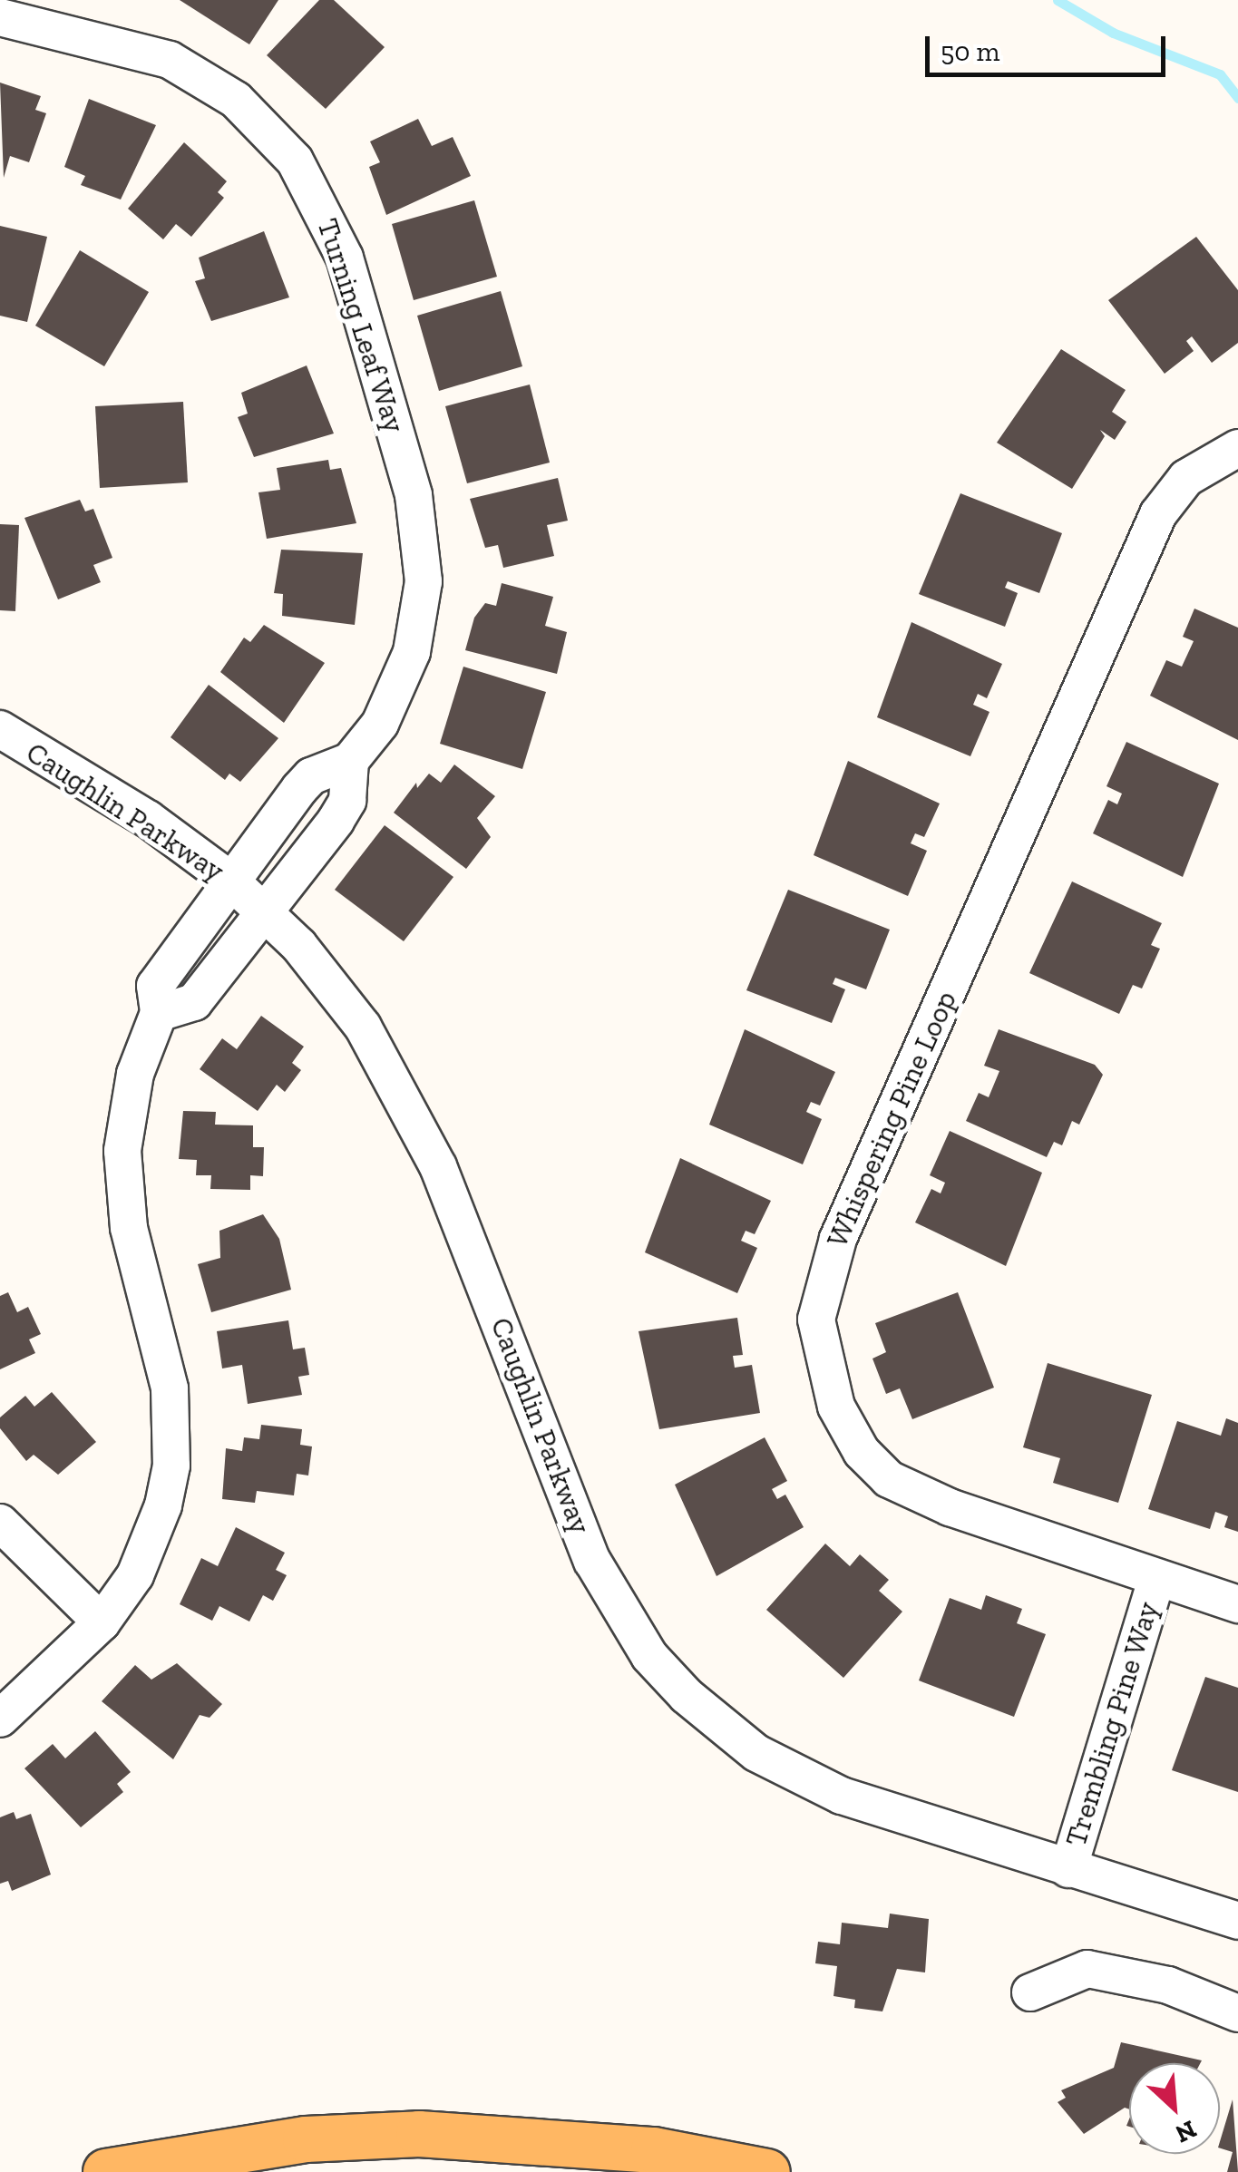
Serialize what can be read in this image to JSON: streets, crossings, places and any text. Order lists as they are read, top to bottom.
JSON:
{
  "streets": {
    "street": [
      "Turning Leaf Way",
      "Caughlin Parkway",
      "Whispering Pine Loop",
      "Trembling Pine Way"
    ]
  },
  "crossings": [
    ["Turning Leaf Way", "Caughlin Parkway"],
    ["Caughlin Parkway", "Trembling Pine Way"],
    ["Whispering Pine Loop", "Trembling Pine Way"]
  ],
  "scale_bar": "50 m",
  "north": "bottom right"
}
